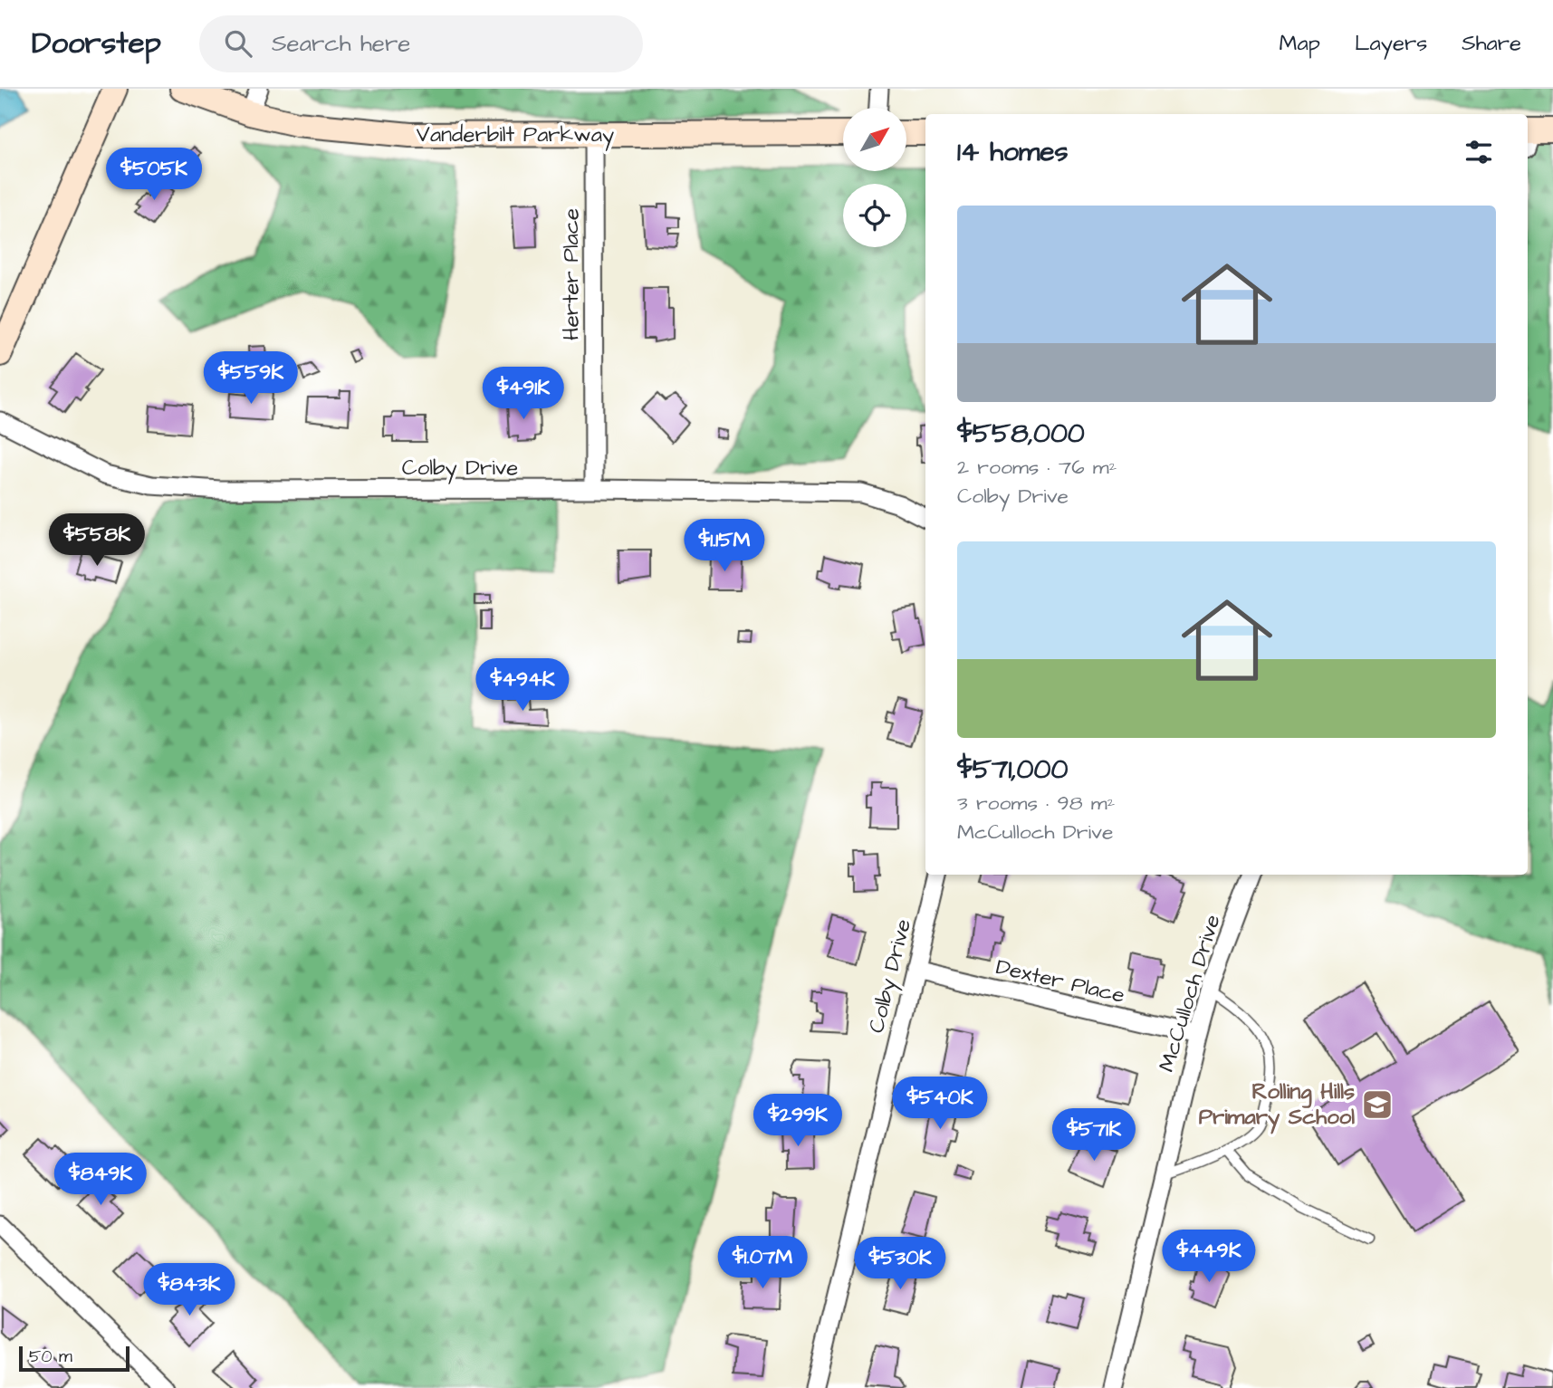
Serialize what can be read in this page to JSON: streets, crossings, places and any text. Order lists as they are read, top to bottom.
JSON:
{
  "streets": {
    "main road": ["Vanderbilt Parkway"],
    "street": [
      "Herter Place",
      "Colby Drive",
      "Dexter Place",
      "McCulloch Drive"
    ]
  },
  "crossings": [
    ["Vanderbilt Parkway", "Herter Place"],
    ["Herter Place", "Colby Drive"],
    ["Colby Drive", "Dexter Place"],
    ["Dexter Place", "McCulloch Drive"]
  ],
  "places": {
    "school or university": ["Rolling Hills Primary School"]
  },
  "scale_bar": "50 m",
  "north": "top right",
  "page": {
    "header": "Doorstep",
    "search": "Search here",
    "nav": ["Map", "Layers", "Share"],
    "heading": "14 homes",
    "price": [
      "$505K",
      "$559K",
      "$491K",
      "$558K",
      "$1.15M",
      "$494K",
      "$540K",
      "$299K",
      "$571K",
      "$849K",
      "$449K",
      "$1.07M",
      "$530K",
      "$843K"
    ],
    "list": [
      {
        "name": "$558,000",
        "note": "2 rooms · 76 m² · Colby Drive"
      },
      {
        "name": "$571,000",
        "note": "3 rooms · 98 m² · McCulloch Drive"
      }
    ],
    "scale": "50 m"
  }
}
